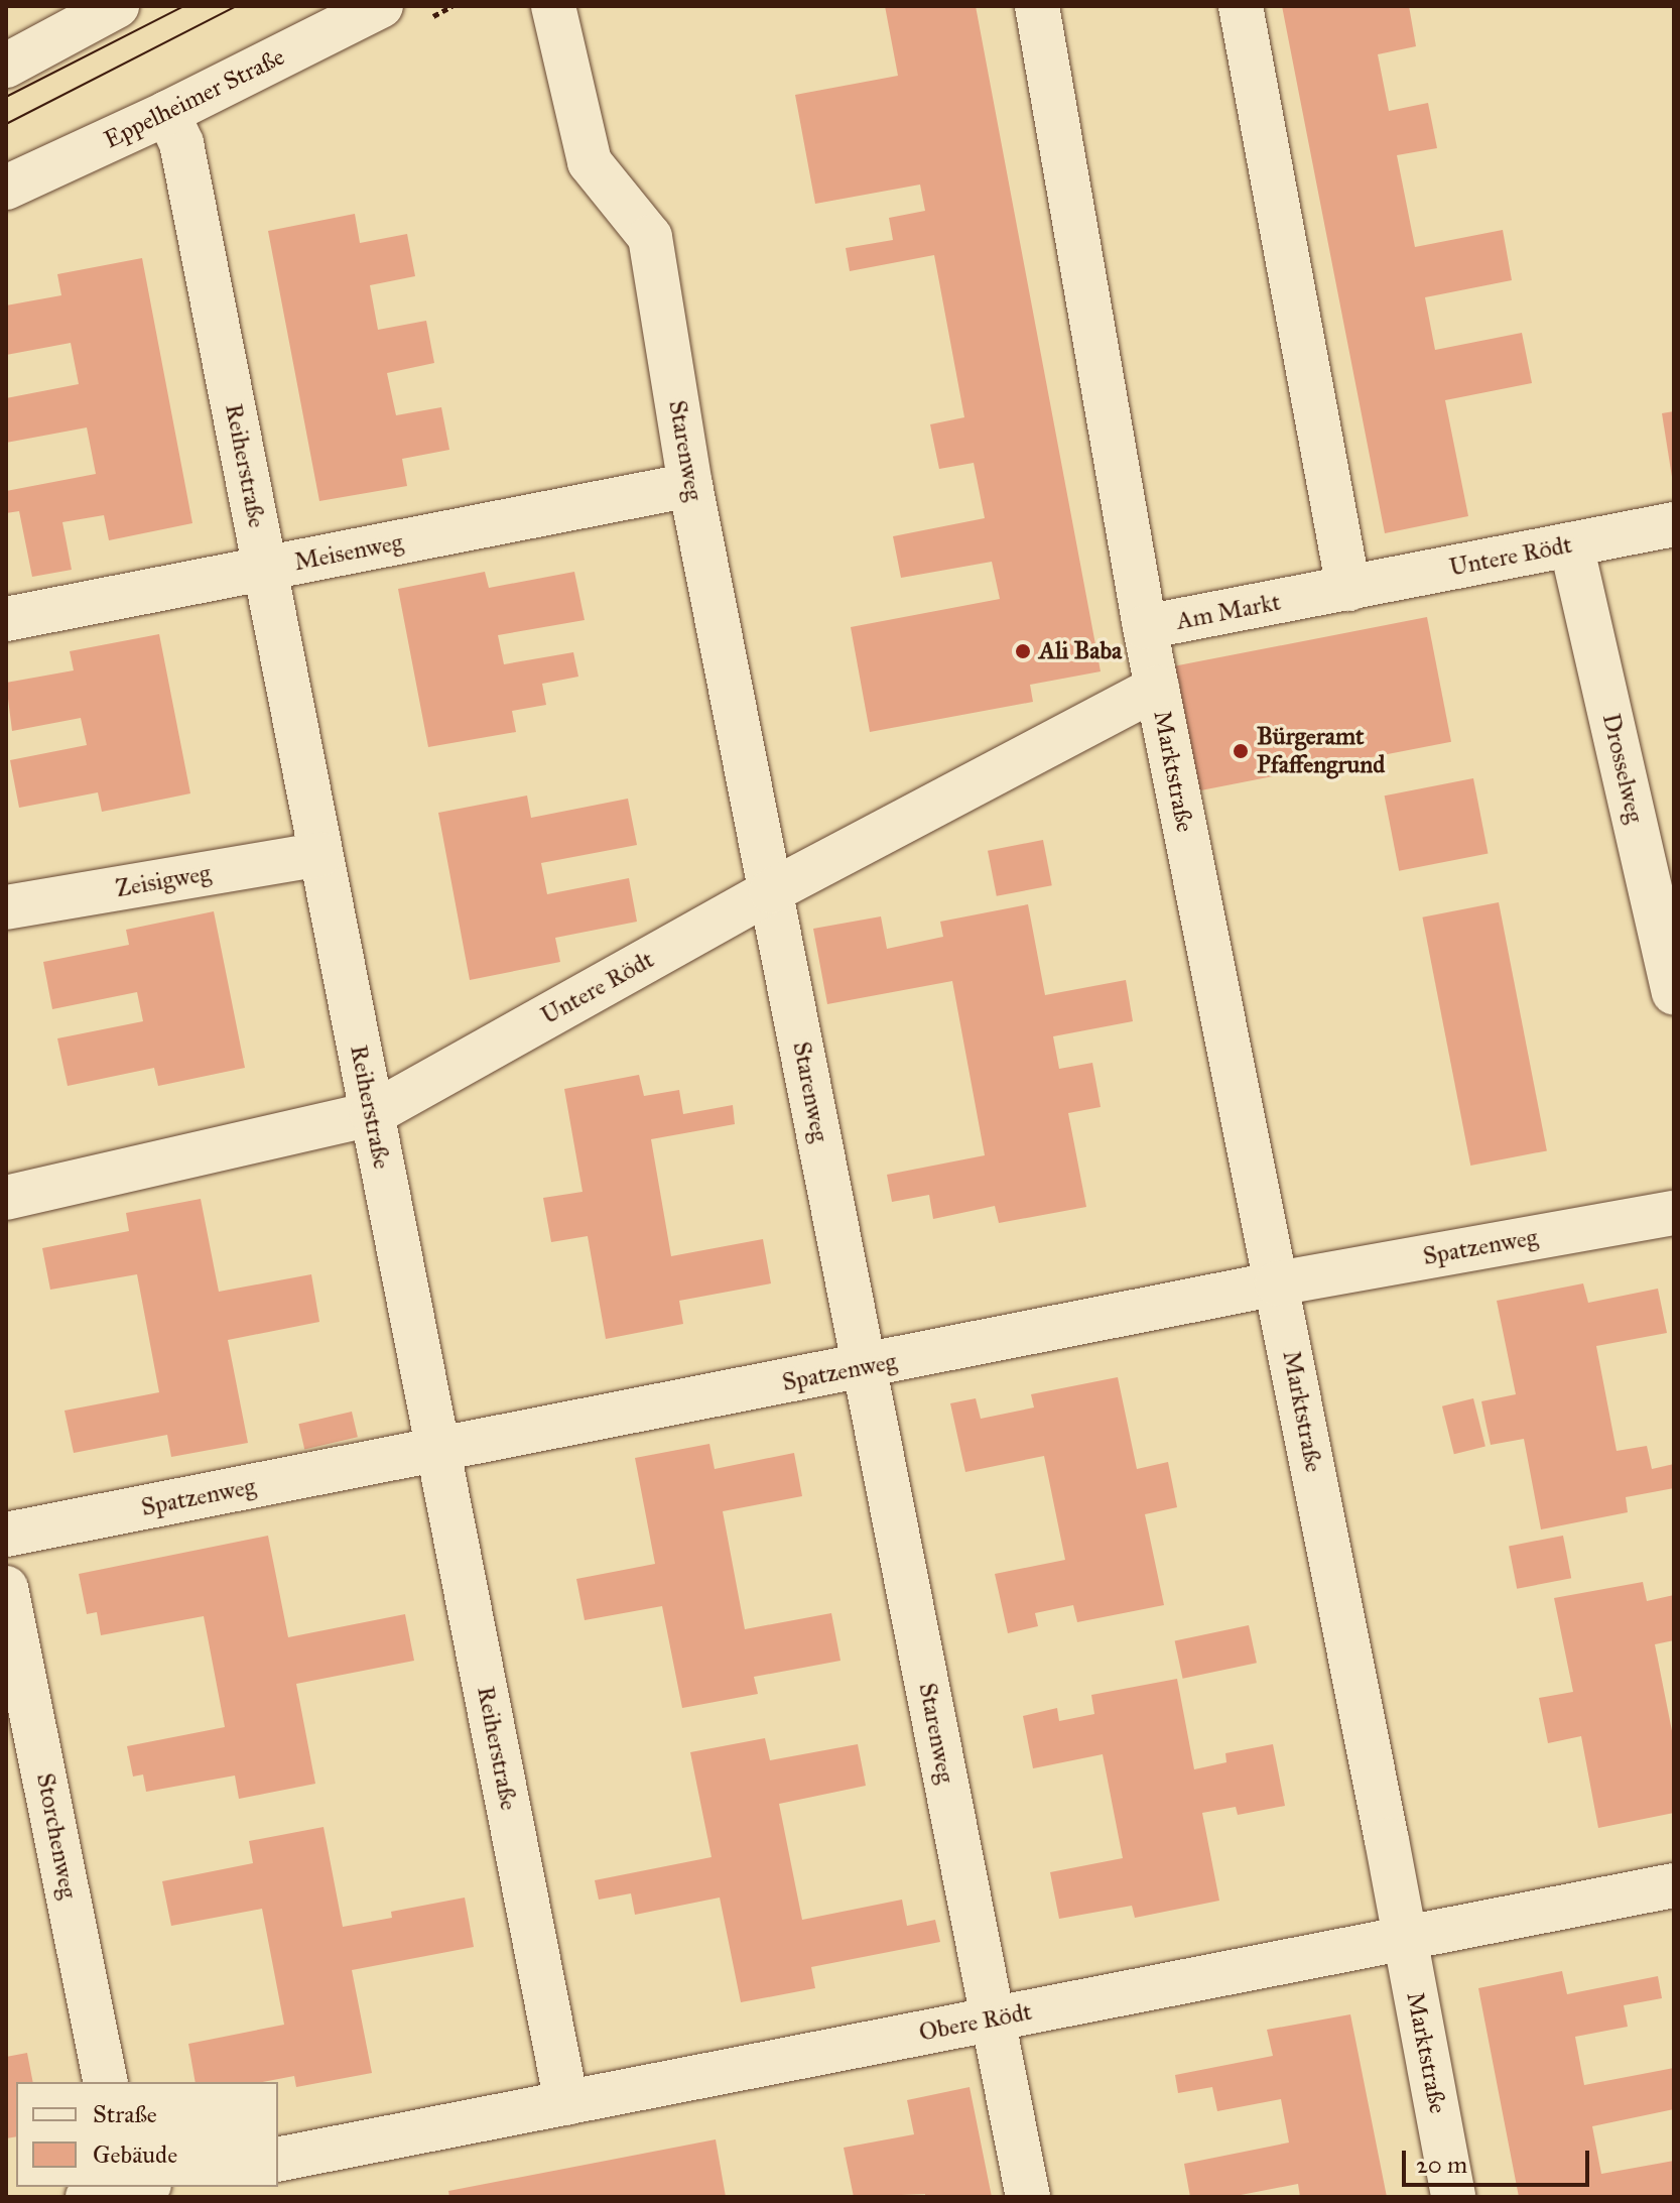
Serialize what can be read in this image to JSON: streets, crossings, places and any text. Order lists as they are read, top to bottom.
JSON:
{
  "streets": {
    "street": [
      "Eppelheimer Straße",
      "Starenweg",
      "Reiherstraße",
      "Meisenweg",
      "Untere Rödt",
      "Am Markt",
      "Drosselweg",
      "Marktstraße",
      "Zeisigweg",
      "Spatzenweg",
      "Storchenweg",
      "Obere Rödt"
    ]
  },
  "crossings": [
    ["Eppelheimer Straße", "Reiherstraße"],
    ["Starenweg", "Meisenweg"],
    ["Starenweg", "Untere Rödt"],
    ["Starenweg", "Spatzenweg"],
    ["Starenweg", "Obere Rödt"],
    ["Reiherstraße", "Meisenweg"],
    ["Reiherstraße", "Untere Rödt"],
    ["Reiherstraße", "Zeisigweg"],
    ["Reiherstraße", "Spatzenweg"],
    ["Reiherstraße", "Obere Rödt"],
    ["Untere Rödt", "Am Markt"],
    ["Untere Rödt", "Drosselweg"],
    ["Untere Rödt", "Marktstraße"],
    ["Am Markt", "Marktstraße"],
    ["Marktstraße", "Spatzenweg"],
    ["Marktstraße", "Obere Rödt"]
  ],
  "places": ["Ali Baba", "Bürgeramt Pfaffengrund"],
  "legend": ["Straße", "Gebäude"],
  "scale_bar": "20 m"
}
